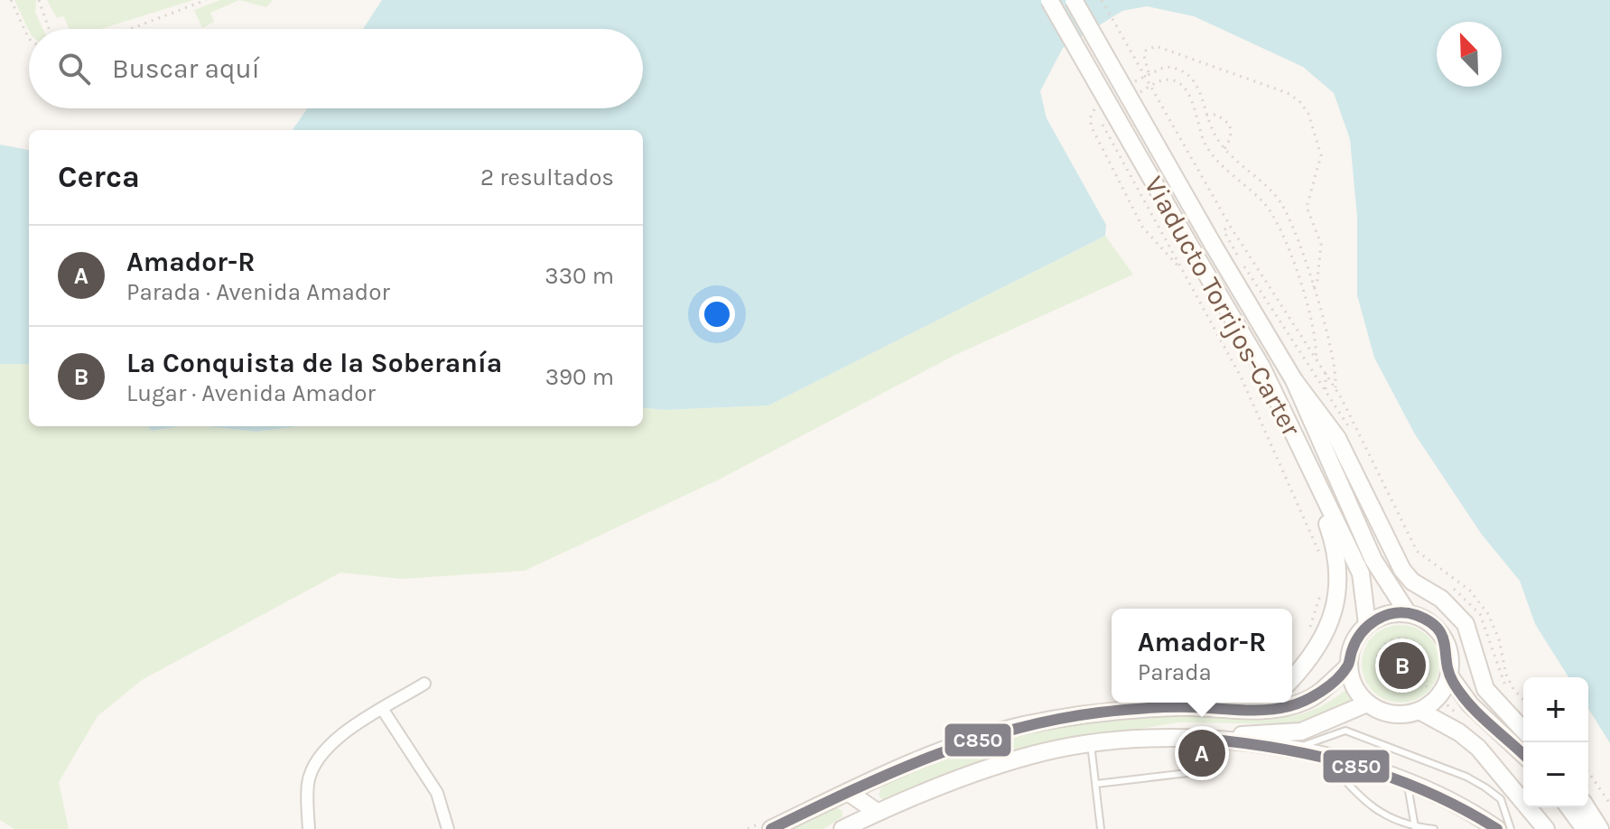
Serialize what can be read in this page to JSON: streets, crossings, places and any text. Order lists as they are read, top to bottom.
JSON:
{
  "streets": {
    "main road": ["Viaducto Torrijos-Carter"]
  },
  "lines": ["transit line C850"],
  "north": "top left",
  "page": {
    "search": "Buscar aquí",
    "heading": ["Cerca", "2 resultados"],
    "list": [
      {
        "mark": "A",
        "name": "Amador-R",
        "note": "Parada · Avenida Amador",
        "value": "330 m"
      },
      {
        "mark": "B",
        "name": "La Conquista de la Soberanía",
        "note": "Lugar · Avenida Amador",
        "value": "390 m"
      }
    ],
    "popup": ["Amador-R", "Parada"],
    "pins": ["B", "A"],
    "map_buttons": ["+", "−"]
  }
}
